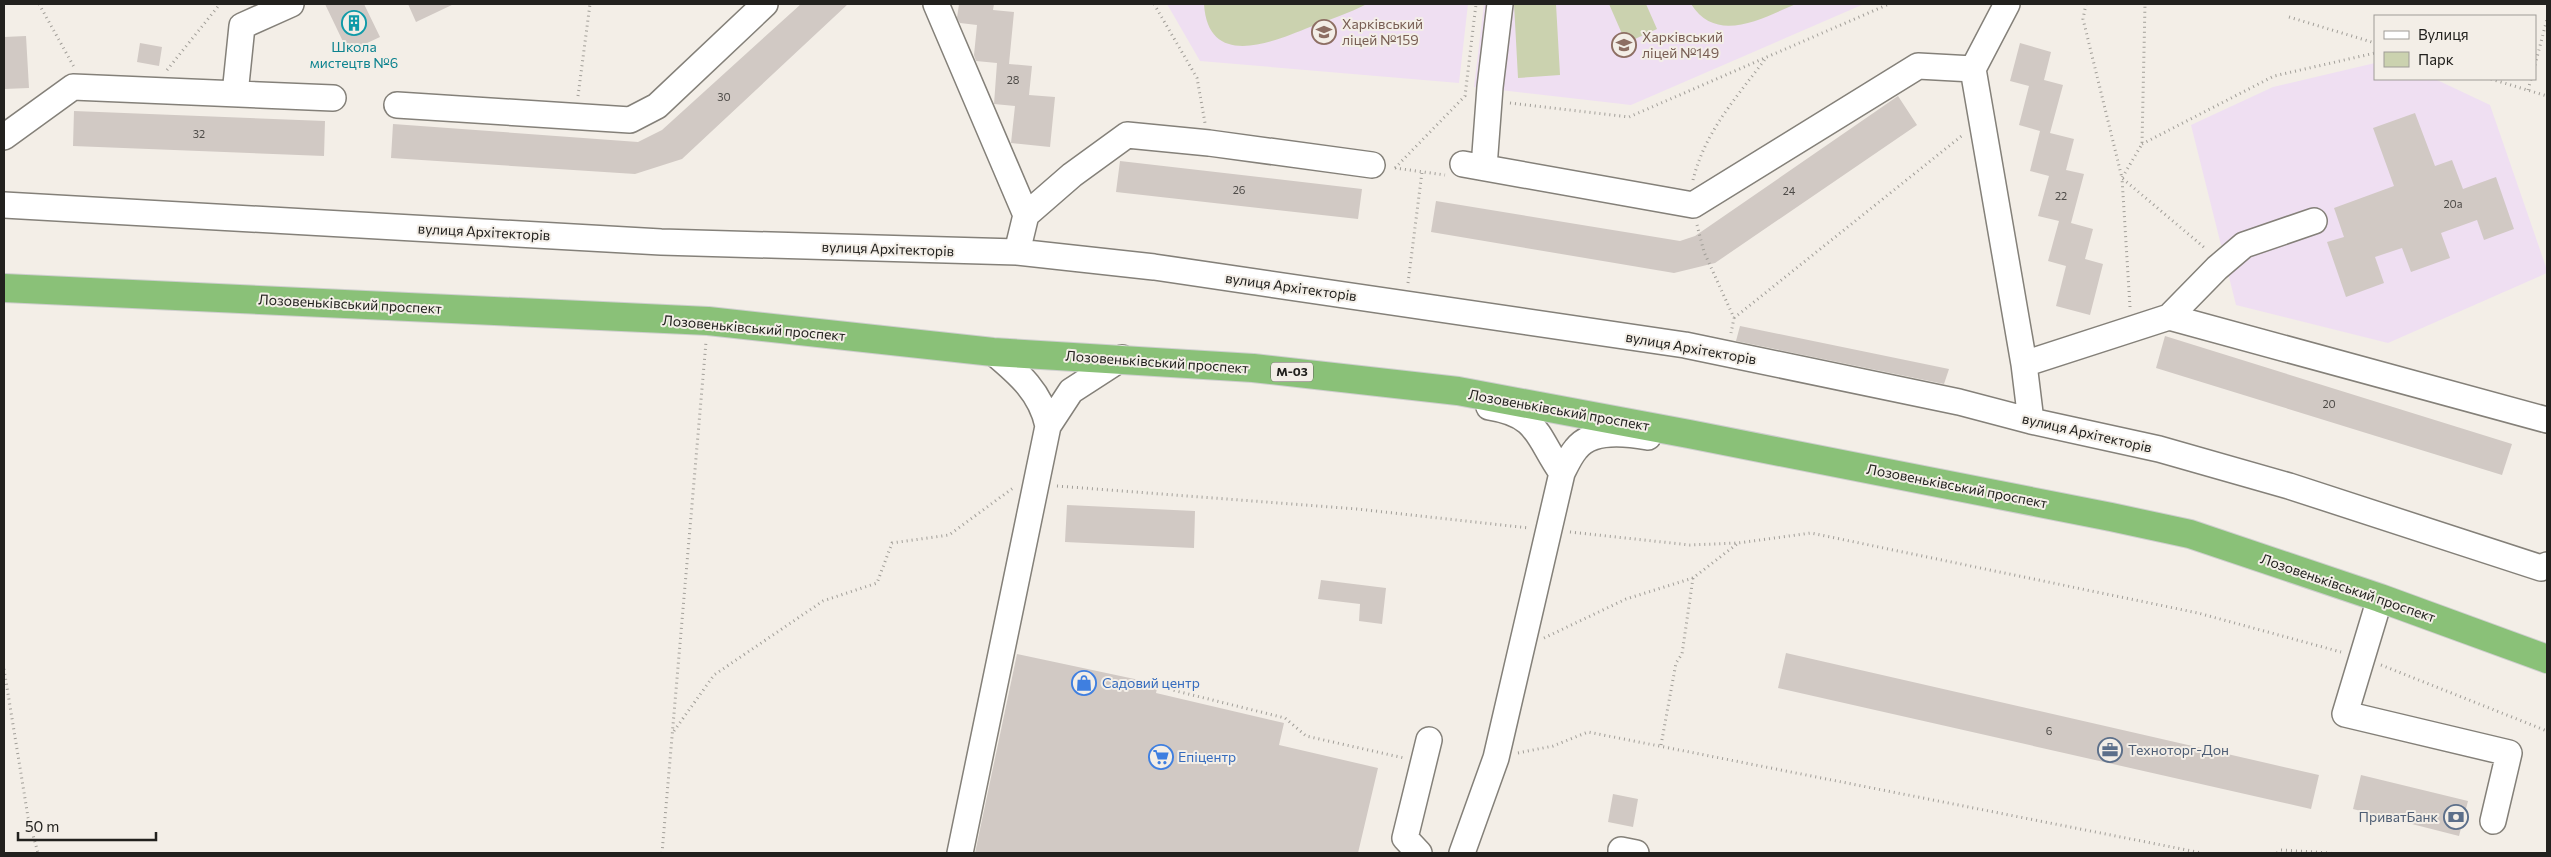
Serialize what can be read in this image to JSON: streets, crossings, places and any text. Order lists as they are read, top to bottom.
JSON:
{
  "streets": {
    "highway": ["Лозовеньківський проспект", "М-03"],
    "street": ["вулиця Архітекторів"]
  },
  "places": {
    "building": ["Школа мистецтв №6"],
    "school or university": ["Харківський ліцей №159", "Харківський ліцей №149"],
    "shop": ["Садовий центр"],
    "office": ["Техноторг-Дон"],
    "supermarket": ["Епіцентр"],
    "bank": ["ПриватБанк"]
  },
  "house_numbers": [
    "28",
    "30",
    "32",
    "26",
    "24",
    "22",
    "20а",
    "20",
    "6"
  ],
  "legend": ["Вулиця", "Парк"],
  "scale_bar": "50 m"
}
